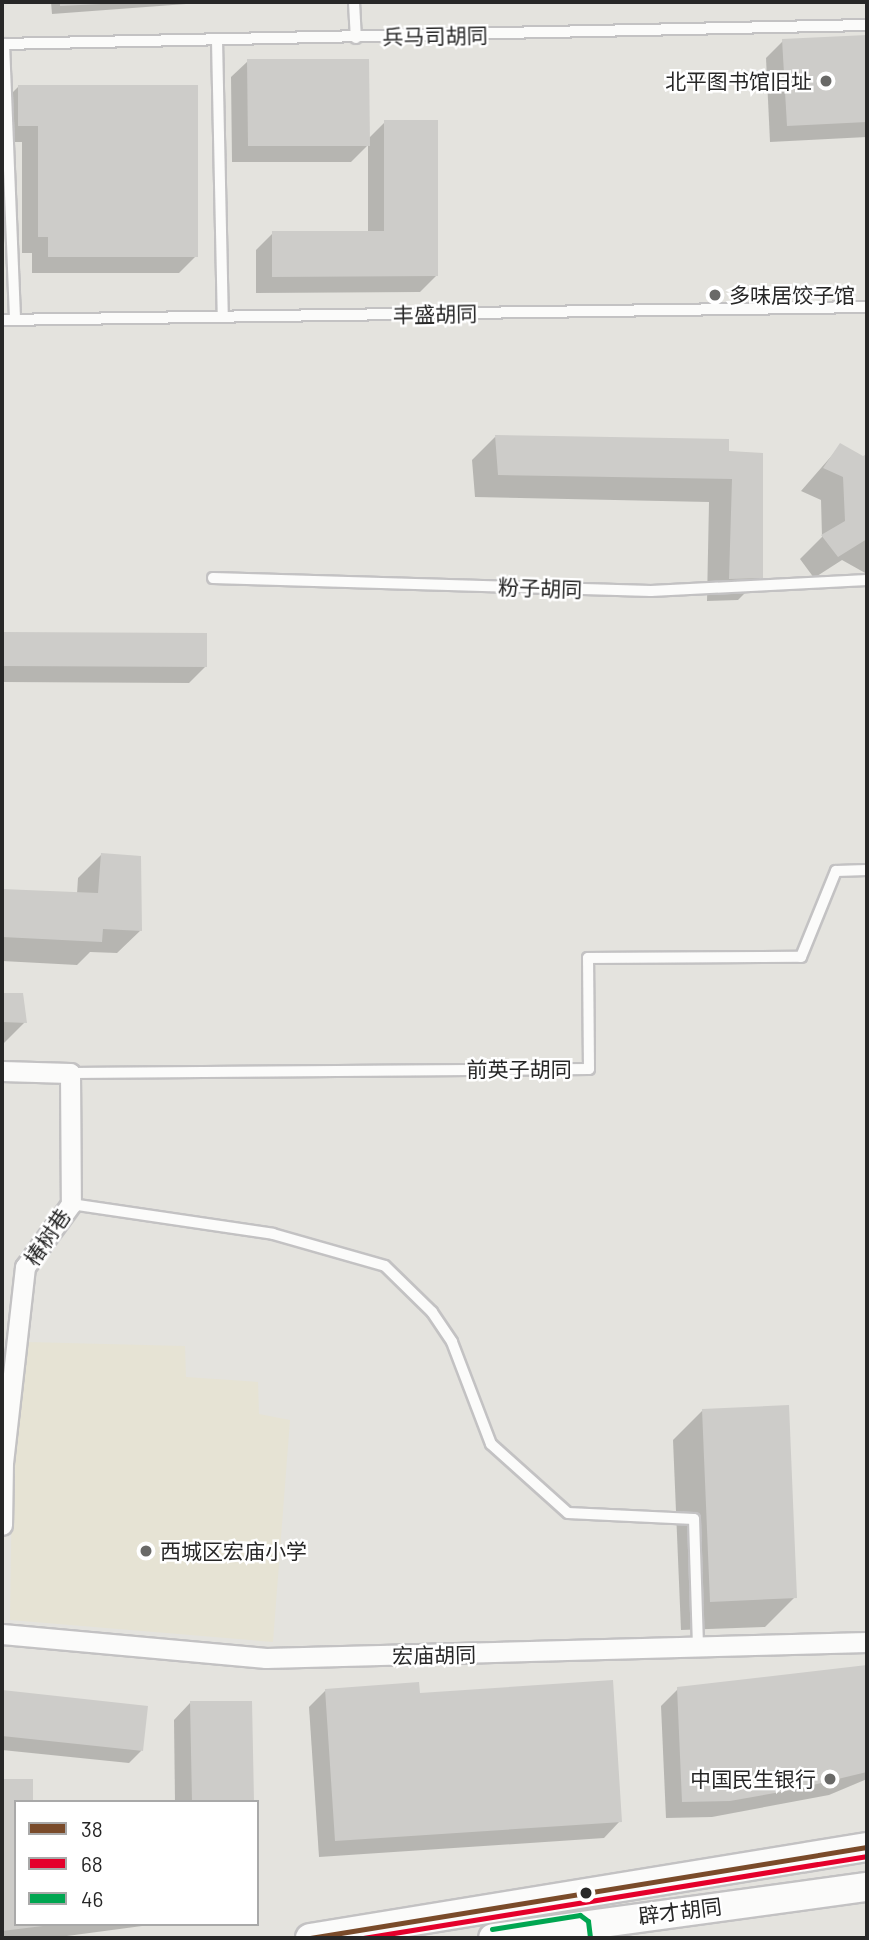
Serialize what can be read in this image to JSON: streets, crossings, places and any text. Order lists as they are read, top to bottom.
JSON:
{
  "streets": {
    "main road": ["辟才胡同"],
    "street": ["前英子胡同", "椿树巷", "宏庙胡同"],
    "lane": ["兵马司胡同", "丰盛胡同", "粉子胡同"]
  },
  "crossings": [
    ["前英子胡同", "椿树巷"]
  ],
  "places": [
    "北平图书馆旧址",
    "多味居饺子馆",
    "西城区宏庙小学",
    "中国民生银行"
  ],
  "lines": ["transit line 38", "transit line 68", "transit line 46"],
  "legend": ["38", "68", "46"]
}
